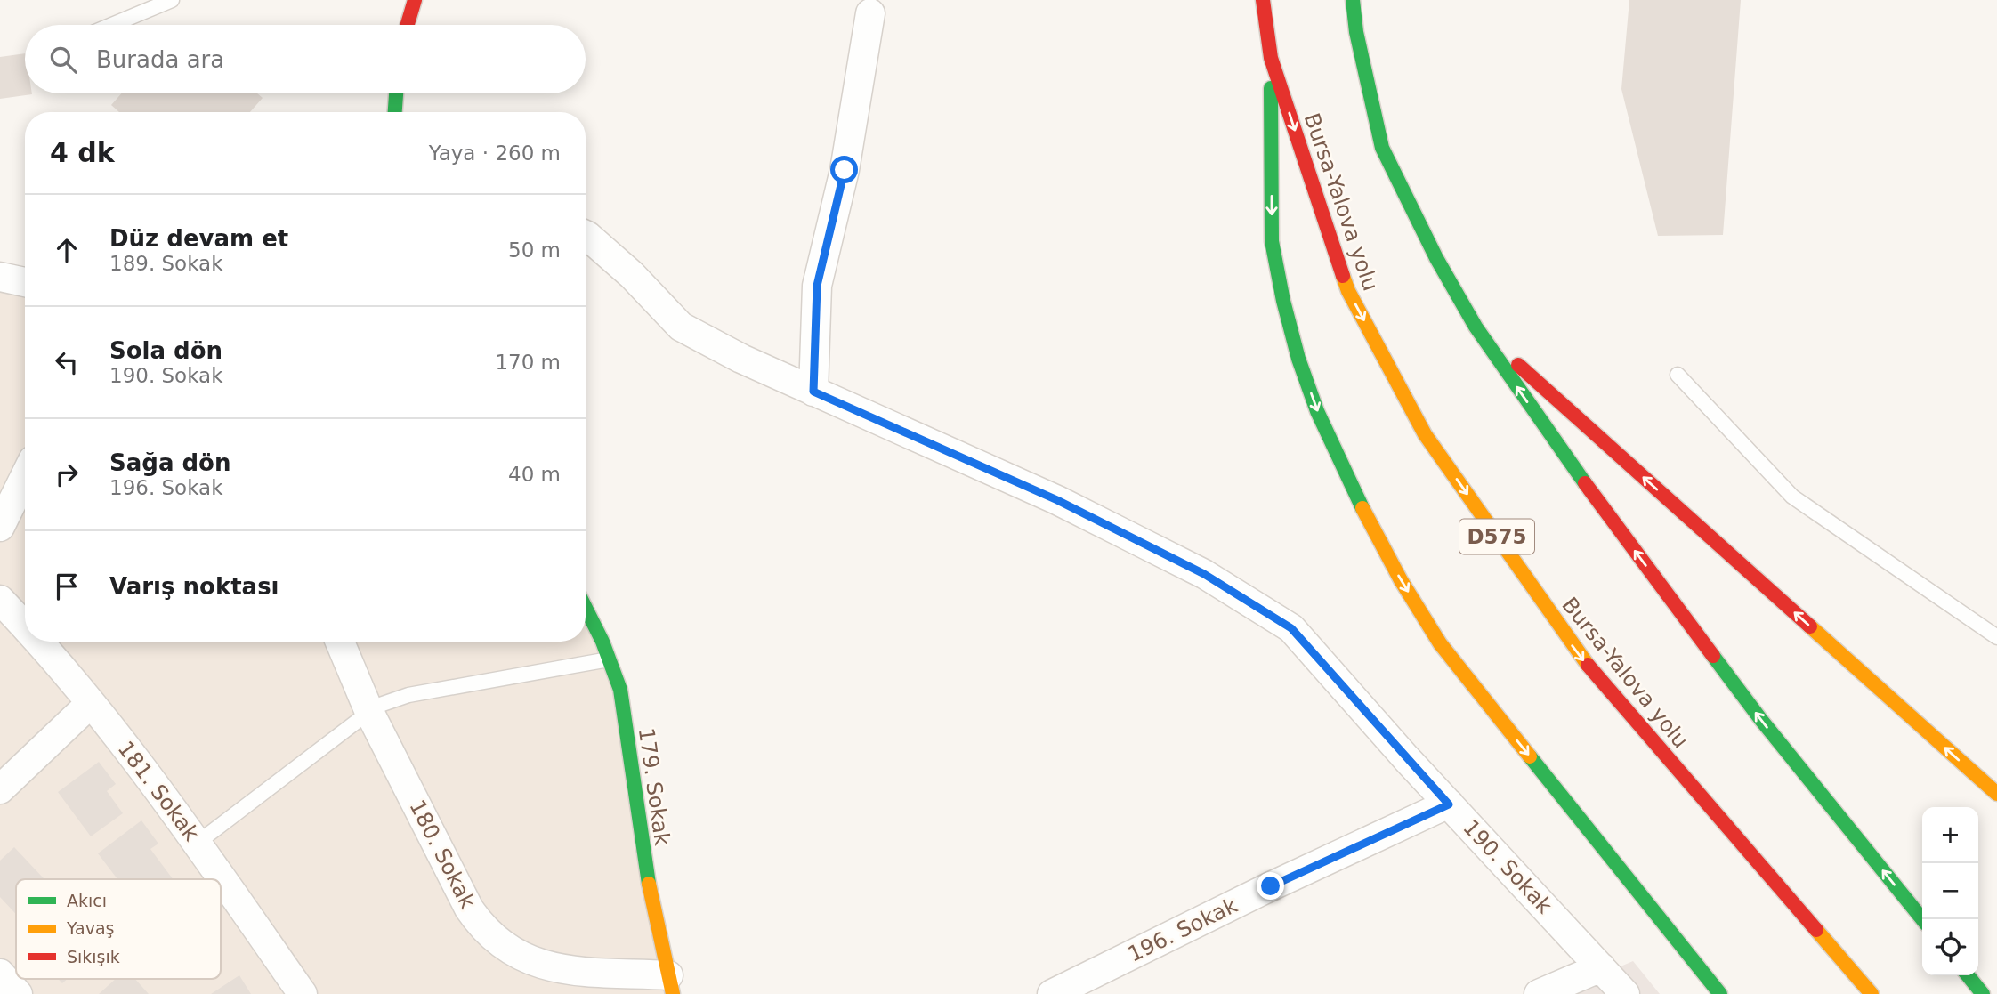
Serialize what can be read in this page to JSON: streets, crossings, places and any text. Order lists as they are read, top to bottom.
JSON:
{
  "streets": {
    "main road": ["Bursa-Yalova yolu", "D575", "179. Sokak"],
    "street": [
      "181. Sokak",
      "180. Sokak",
      "190. Sokak",
      "196. Sokak"
    ]
  },
  "crossings": [
    ["179. Sokak", "180. Sokak"],
    ["190. Sokak", "196. Sokak"]
  ],
  "legend": ["Akıcı", "Yavaş", "Sıkışık"],
  "page": {
    "search": "Burada ara",
    "heading": ["4 dk", "Yaya · 260 m"],
    "list": [
      ["Düz devam et", "189. Sokak", "50 m"],
      ["Sola dön", "190. Sokak", "170 m"],
      ["Sağa dön", "196. Sokak", "40 m"],
      "Varış noktası"
    ],
    "map_buttons": ["+", "−"]
  }
}
